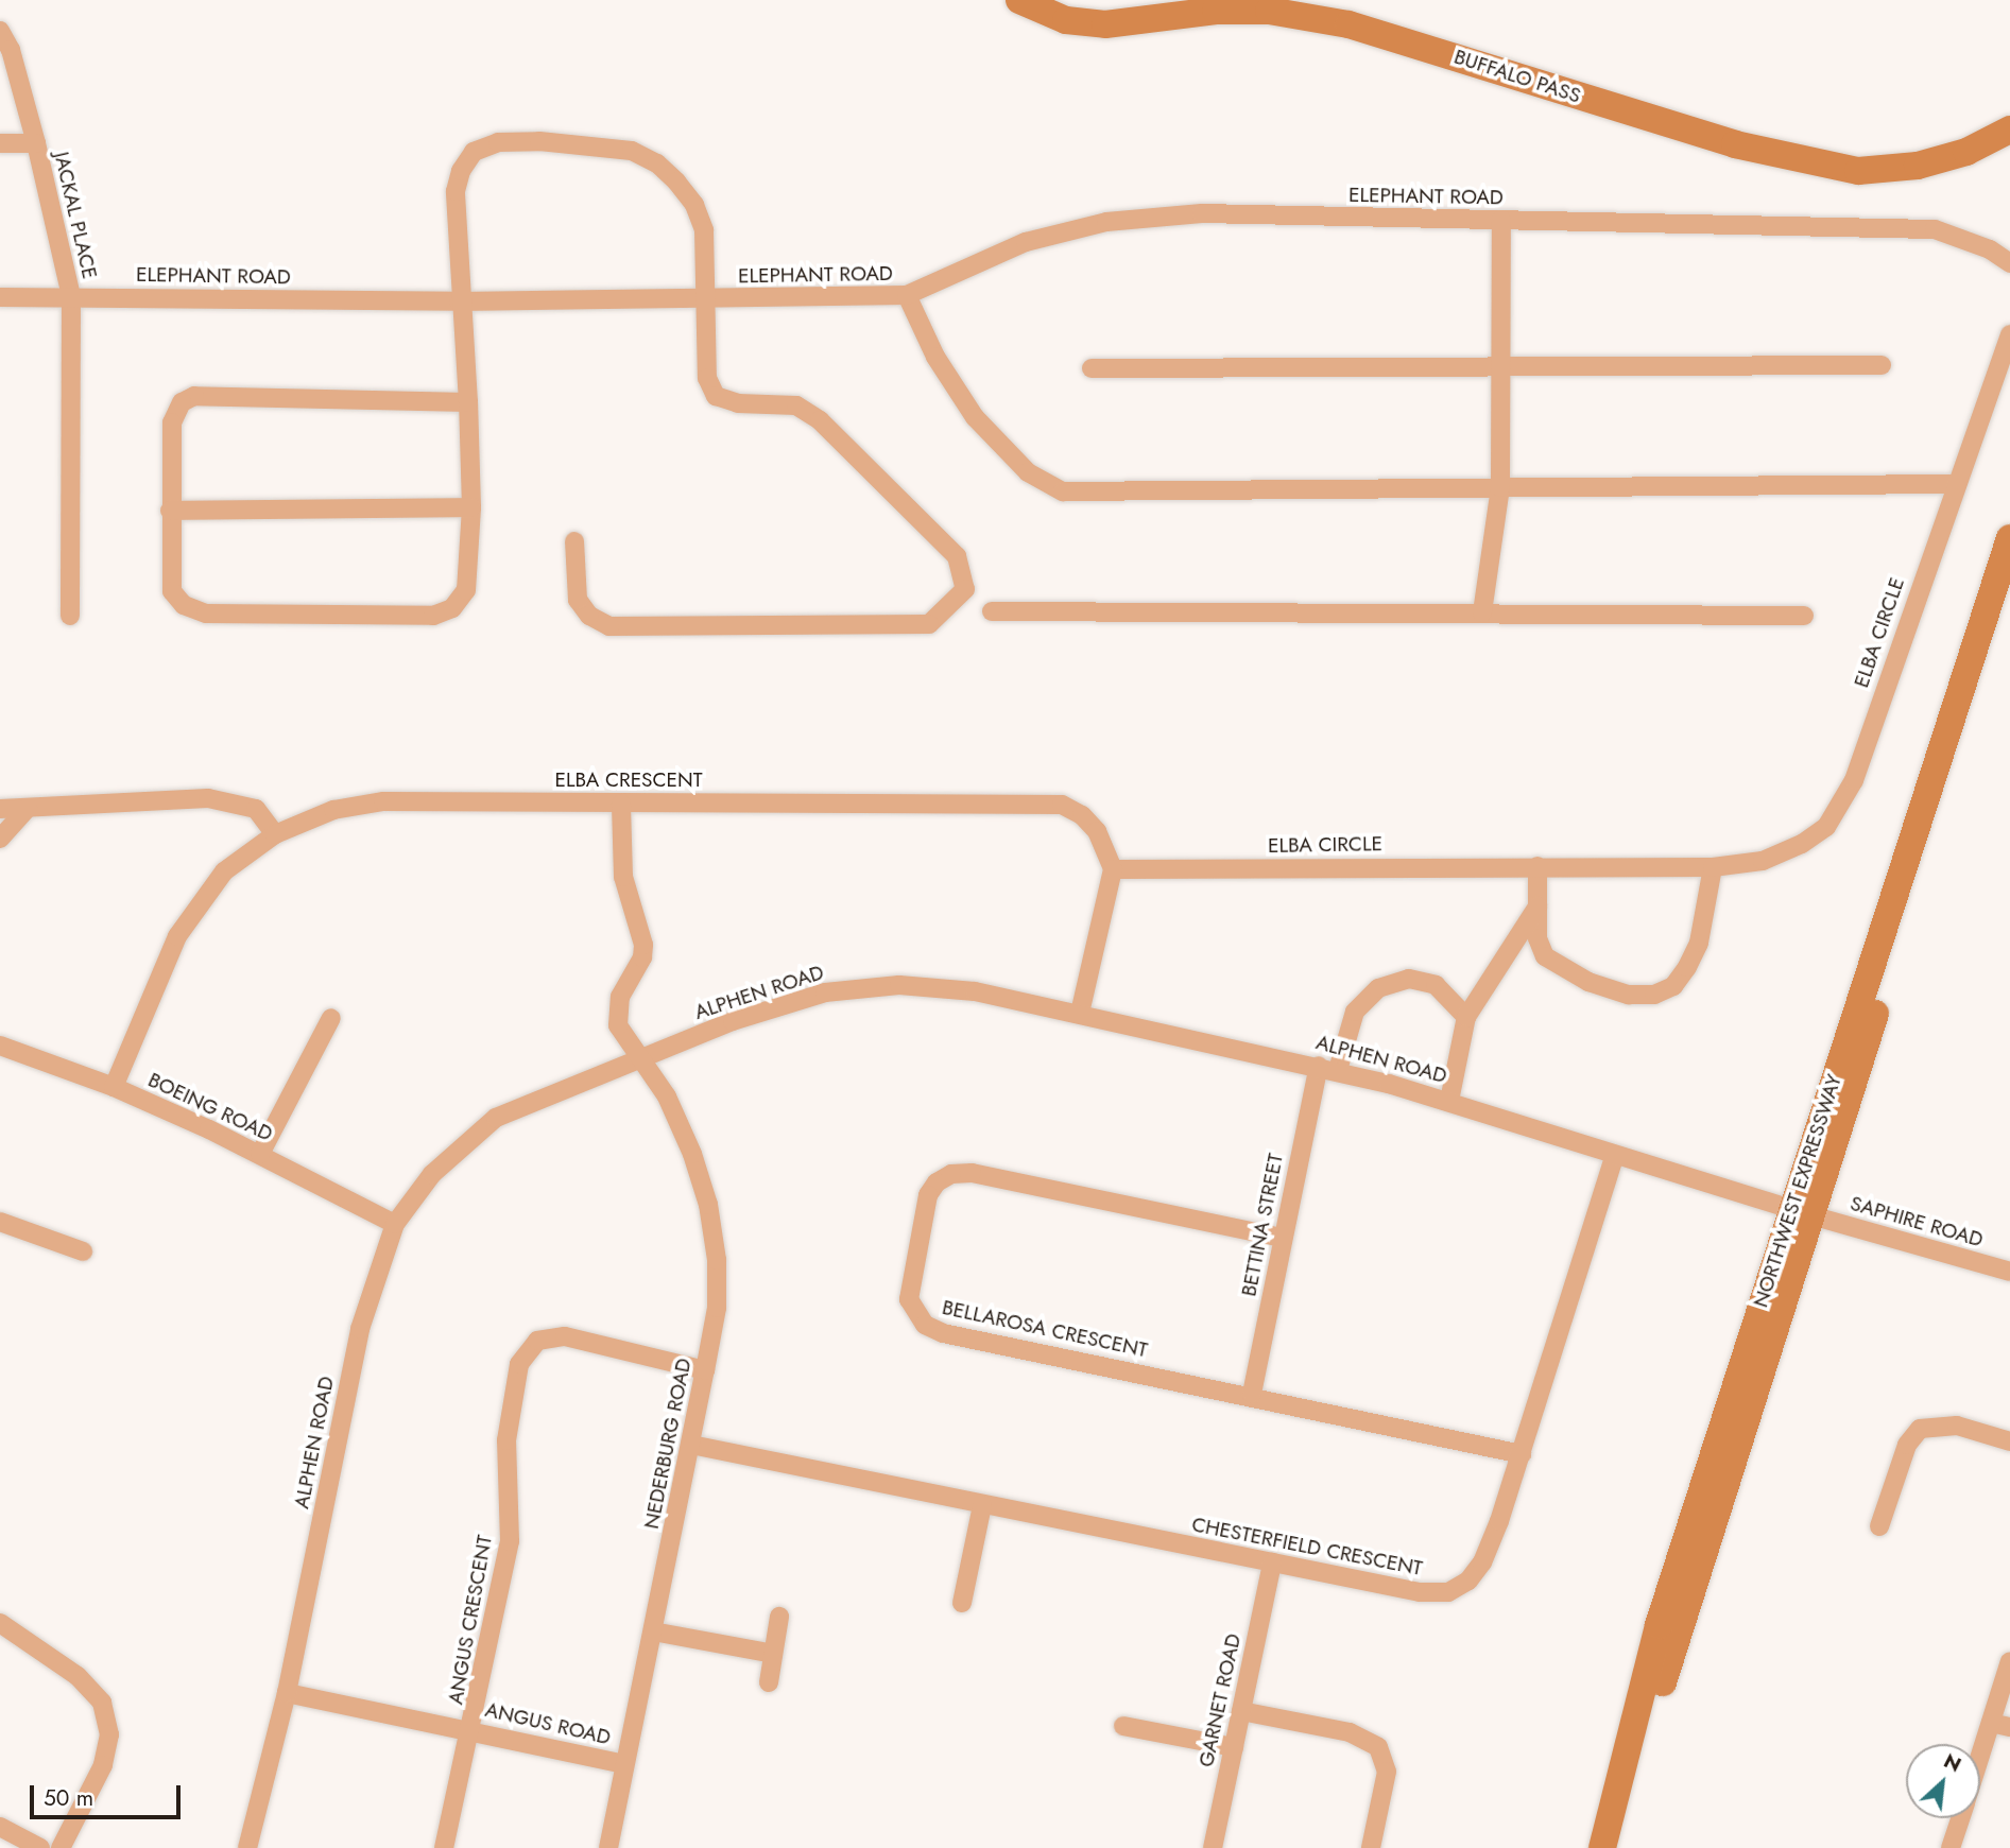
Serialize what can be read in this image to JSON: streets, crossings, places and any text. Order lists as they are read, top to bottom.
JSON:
{
  "streets": {
    "main road": ["BUFFALO PASS", "NORTHWEST EXPRESSWAY"],
    "street": [
      "ELEPHANT ROAD",
      "JACKAL PLACE",
      "ELBA CIRCLE",
      "ELBA CRESCENT",
      "ALPHEN ROAD",
      "BOEING ROAD",
      "SAPHIRE ROAD",
      "BETTINA STREET",
      "BELLAROSA CRESCENT",
      "NEDERBURG ROAD",
      "CHESTERFIELD CRESCENT",
      "ANGUS CRESCENT",
      "GARNET ROAD",
      "ANGUS ROAD"
    ]
  },
  "crossings": [
    ["ELEPHANT ROAD", "JACKAL PLACE"],
    ["ELBA CIRCLE", "ELBA CRESCENT"],
    ["ELBA CRESCENT", "BOEING ROAD"],
    ["ELBA CRESCENT", "NEDERBURG ROAD"],
    ["ALPHEN ROAD", "BOEING ROAD"],
    ["ALPHEN ROAD", "NORTHWEST EXPRESSWAY"],
    ["ALPHEN ROAD", "SAPHIRE ROAD"],
    ["ALPHEN ROAD", "BETTINA STREET"],
    ["ALPHEN ROAD", "NEDERBURG ROAD"],
    ["ALPHEN ROAD", "CHESTERFIELD CRESCENT"],
    ["ALPHEN ROAD", "ANGUS ROAD"],
    ["NORTHWEST EXPRESSWAY", "SAPHIRE ROAD"],
    ["BETTINA STREET", "BELLAROSA CRESCENT"],
    ["BELLAROSA CRESCENT", "CHESTERFIELD CRESCENT"],
    ["NEDERBURG ROAD", "CHESTERFIELD CRESCENT"],
    ["NEDERBURG ROAD", "ANGUS CRESCENT"],
    ["NEDERBURG ROAD", "ANGUS ROAD"],
    ["CHESTERFIELD CRESCENT", "GARNET ROAD"],
    ["ANGUS CRESCENT", "ANGUS ROAD"]
  ],
  "scale_bar": "50 m",
  "north": "top right"
}
